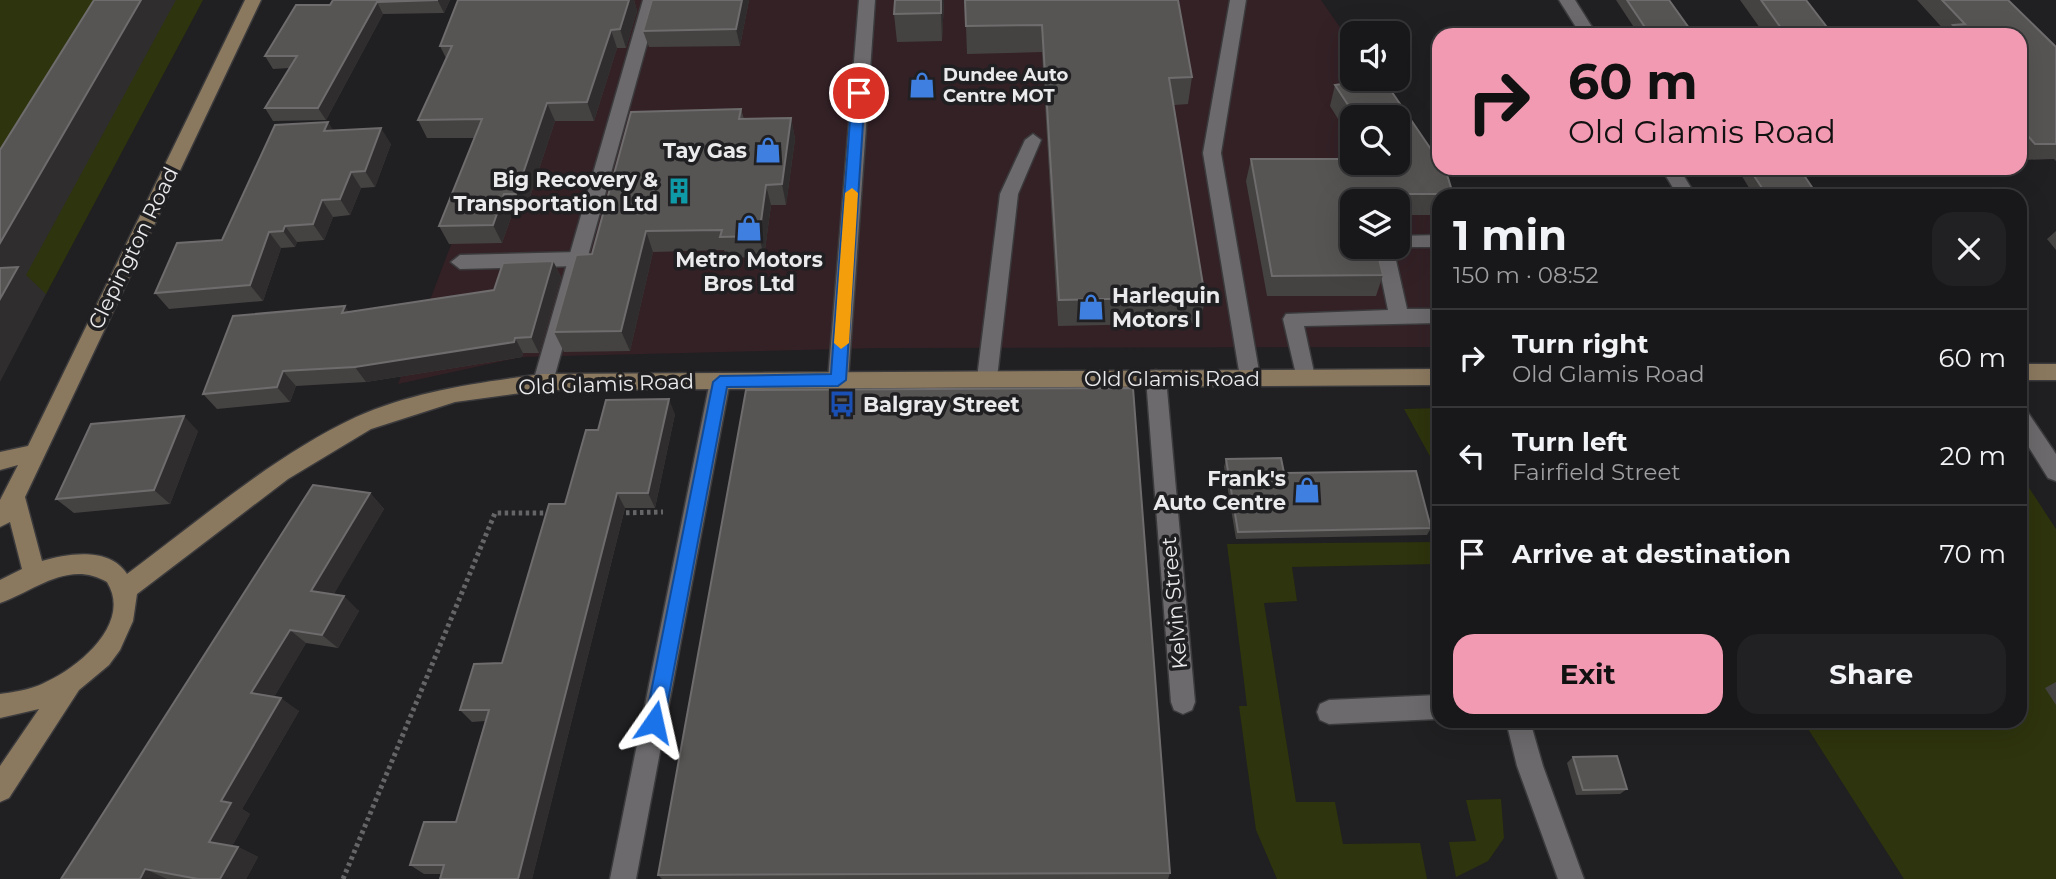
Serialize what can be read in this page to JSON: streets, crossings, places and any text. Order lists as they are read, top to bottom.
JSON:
{
  "streets": {
    "street": ["Clepington Road", "Old Glamis Road", "Kelvin Street"]
  },
  "crossings": [
    ["Old Glamis Road", "Kelvin Street"]
  ],
  "places": {
    "shop": [
      "Dundee Auto Centre MOT",
      "Tay Gas",
      "Metro Motors Bros Ltd",
      "Harlequin Motors l",
      "Frank's Auto Centre"
    ],
    "building": ["Big Recovery & Transportation Ltd"],
    "bus stop": ["Balgray Street"]
  },
  "page": {
    "turn": ["60 m", "Old Glamis Road"],
    "heading": ["1 min", "150 m · 08:52"],
    "list": [
      {
        "name": "Turn right",
        "note": "Old Glamis Road",
        "value": "60 m"
      },
      {
        "name": "Turn left",
        "note": "Fairfield Street",
        "value": "20 m"
      },
      {
        "name": "Arrive at destination",
        "value": "70 m"
      }
    ],
    "buttons": ["Exit", "Share"]
  }
}
